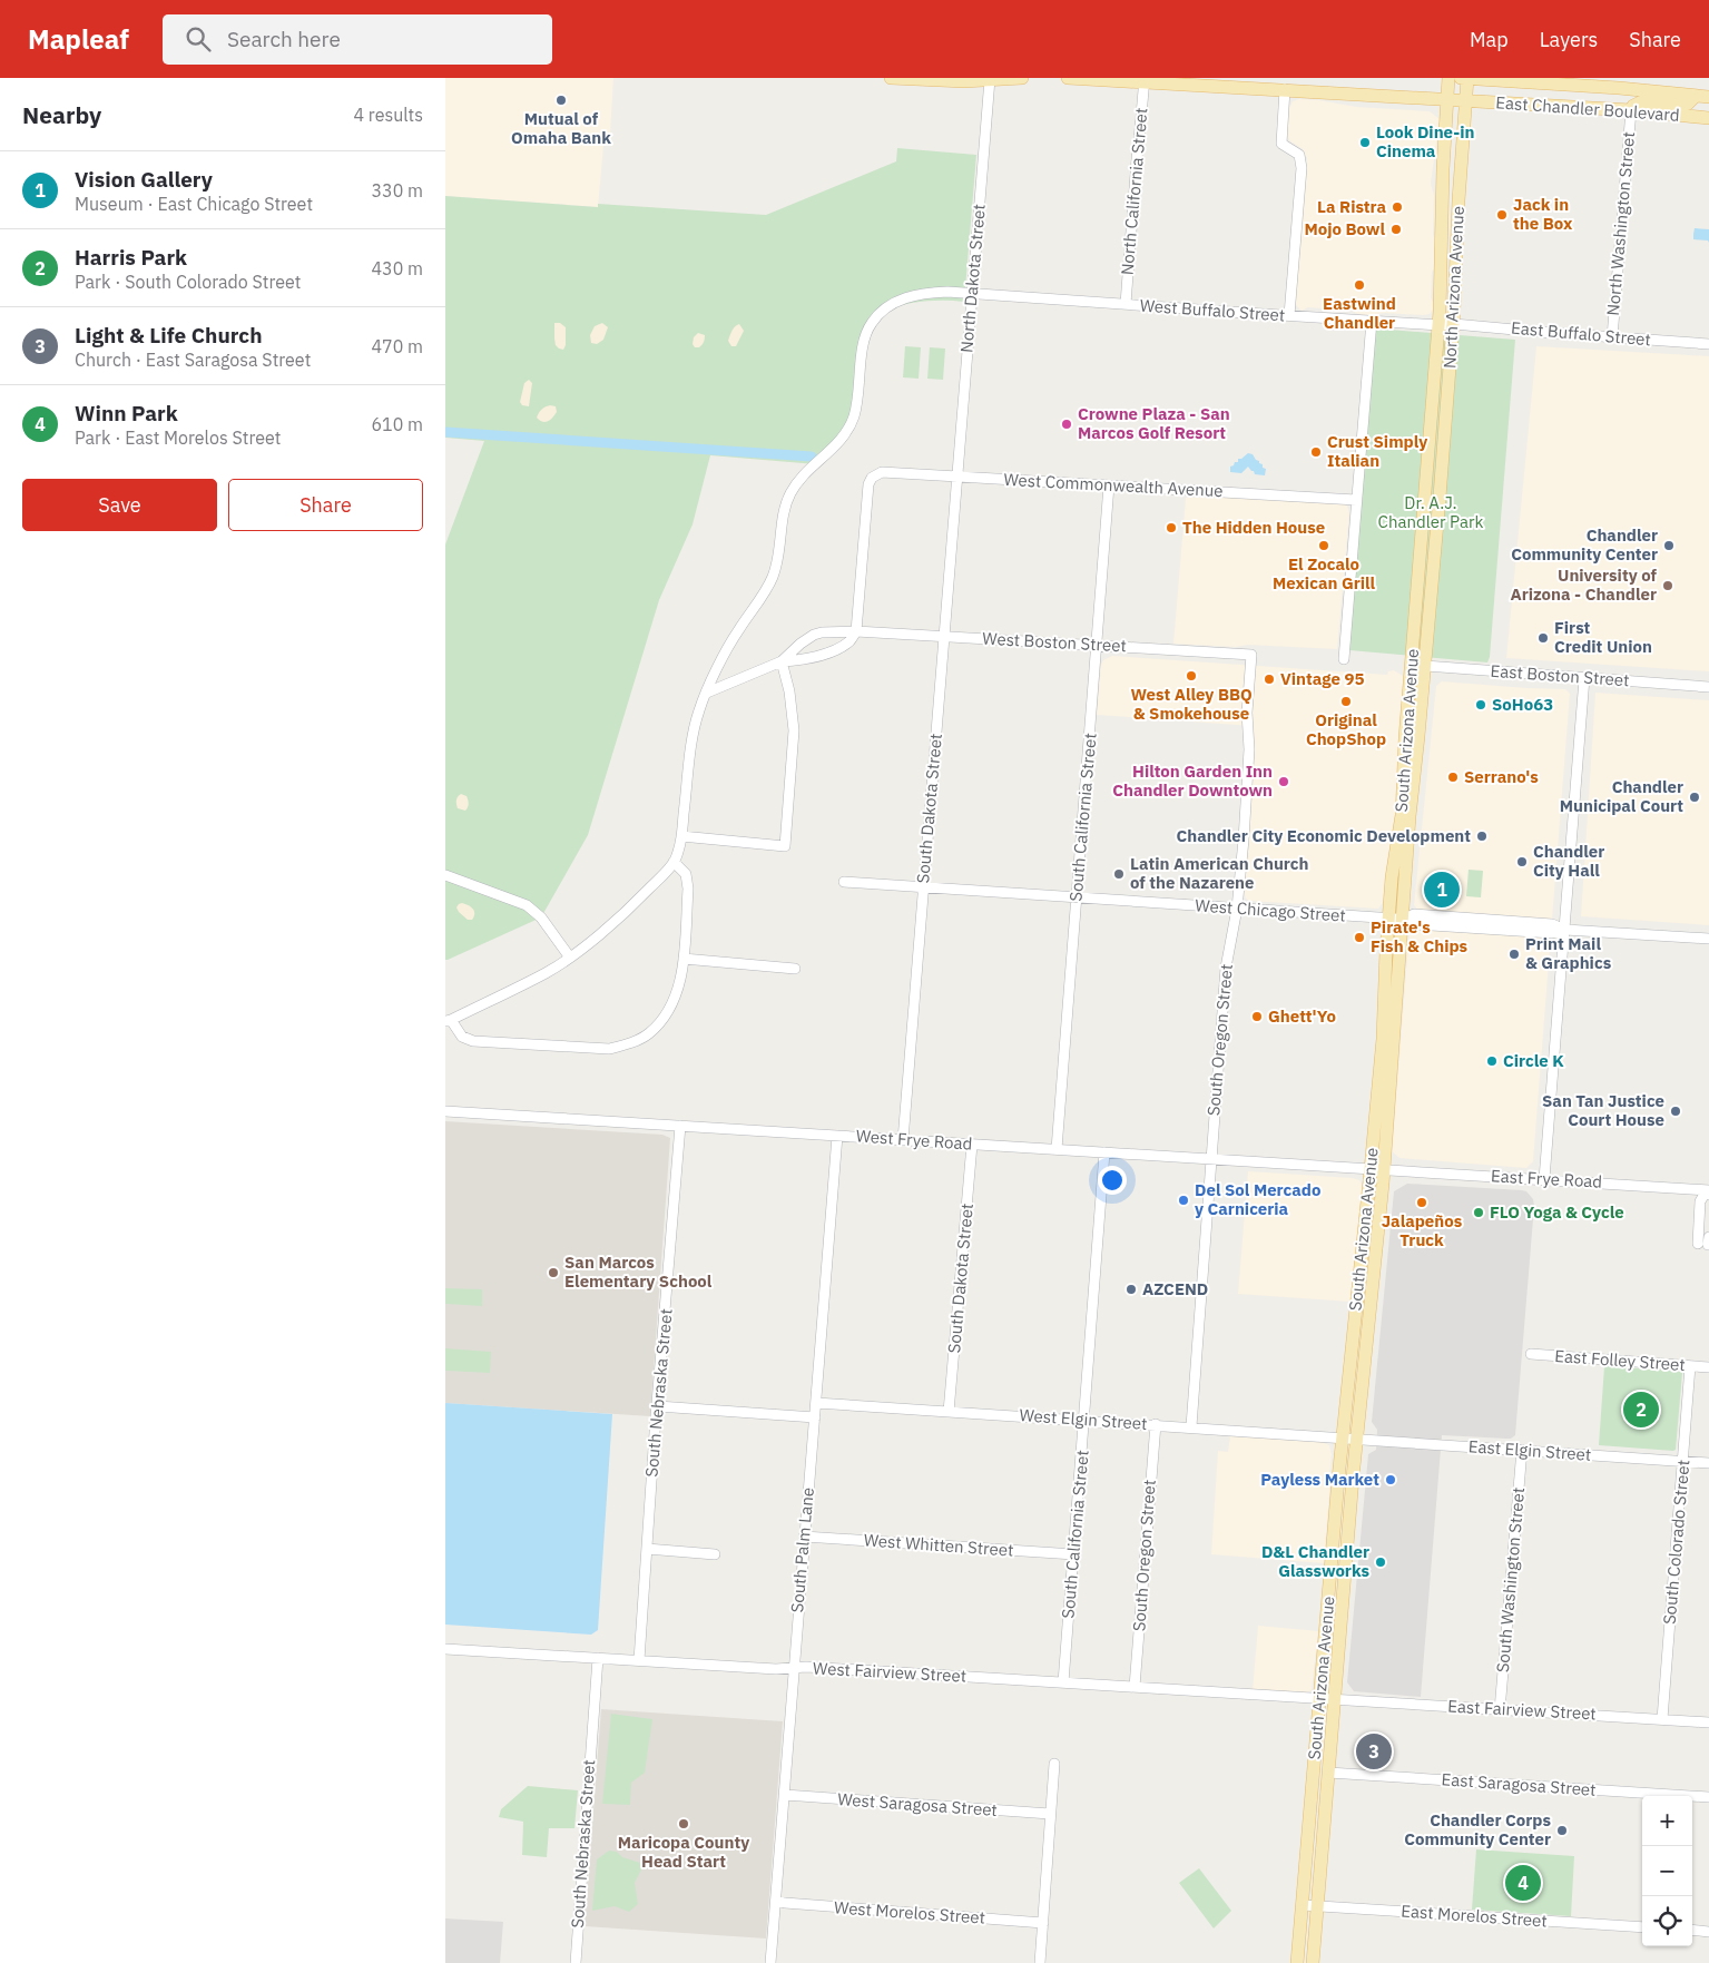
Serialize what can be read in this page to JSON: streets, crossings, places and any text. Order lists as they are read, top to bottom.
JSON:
{
  "streets": {
    "main road": ["East Chandler Boulevard", "North Arizona Avenue", "South Arizona Avenue"],
    "street": [
      "North California Street",
      "North Washington Street",
      "North Dakota Street",
      "West Buffalo Street",
      "East Buffalo Street",
      "West Commonwealth Avenue",
      "West Boston Street",
      "East Boston Street",
      "South Dakota Street",
      "South California Street",
      "West Chicago Street",
      "South Oregon Street",
      "West Frye Road",
      "East Frye Road",
      "East Folley Street",
      "South Nebraska Street",
      "West Elgin Street",
      "East Elgin Street",
      "South Colorado Street",
      "West Whitten Street",
      "South Palm Lane",
      "South Washington Street",
      "West Fairview Street",
      "East Fairview Street",
      "East Saragosa Street",
      "West Saragosa Street",
      "West Morelos Street",
      "East Morelos Street"
    ]
  },
  "crossings": [
    ["East Chandler Boulevard", "North California Street"],
    ["East Chandler Boulevard", "North Washington Street"],
    ["East Chandler Boulevard", "North Arizona Avenue"],
    ["North California Street", "West Buffalo Street"],
    ["North Washington Street", "East Buffalo Street"],
    ["North Dakota Street", "West Buffalo Street"],
    ["North Dakota Street", "West Commonwealth Avenue"],
    ["North Dakota Street", "South Dakota Street"],
    ["North Arizona Avenue", "West Buffalo Street"],
    ["North Arizona Avenue", "East Buffalo Street"],
    ["North Arizona Avenue", "South Arizona Avenue"],
    ["West Buffalo Street", "East Buffalo Street"],
    ["West Buffalo Street", "West Boston Street"],
    ["West Commonwealth Avenue", "West Boston Street"],
    ["West Commonwealth Avenue", "South Dakota Street"],
    ["West Commonwealth Avenue", "South California Street"],
    ["West Boston Street", "South Dakota Street"],
    ["West Boston Street", "South California Street"],
    ["West Boston Street", "South Oregon Street"],
    ["East Boston Street", "South Arizona Avenue"],
    ["South Arizona Avenue", "West Chicago Street"],
    ["South Arizona Avenue", "West Frye Road"],
    ["South Arizona Avenue", "East Frye Road"],
    ["South Arizona Avenue", "West Elgin Street"],
    ["South Arizona Avenue", "East Elgin Street"],
    ["South Arizona Avenue", "West Fairview Street"],
    ["South Arizona Avenue", "East Fairview Street"],
    ["South Arizona Avenue", "East Saragosa Street"],
    ["South Arizona Avenue", "East Morelos Street"],
    ["South Dakota Street", "West Chicago Street"],
    ["South Dakota Street", "West Frye Road"],
    ["South Dakota Street", "West Elgin Street"],
    ["South California Street", "West Chicago Street"],
    ["South California Street", "West Frye Road"],
    ["South California Street", "West Elgin Street"],
    ["South California Street", "West Whitten Street"],
    ["South California Street", "West Fairview Street"],
    ["West Chicago Street", "South Oregon Street"],
    ["South Oregon Street", "West Frye Road"],
    ["South Oregon Street", "West Elgin Street"],
    ["South Oregon Street", "West Fairview Street"],
    ["West Frye Road", "East Frye Road"],
    ["West Frye Road", "South Nebraska Street"],
    ["West Frye Road", "South Palm Lane"],
    ["East Folley Street", "South Colorado Street"],
    ["South Nebraska Street", "West Fairview Street"],
    ["West Elgin Street", "East Elgin Street"],
    ["West Elgin Street", "South Palm Lane"],
    ["East Elgin Street", "South Colorado Street"],
    ["East Elgin Street", "South Washington Street"],
    ["South Colorado Street", "East Fairview Street"],
    ["West Whitten Street", "South Palm Lane"],
    ["South Palm Lane", "West Fairview Street"],
    ["South Palm Lane", "West Saragosa Street"],
    ["South Palm Lane", "West Morelos Street"],
    ["South Washington Street", "East Fairview Street"],
    ["West Fairview Street", "East Fairview Street"]
  ],
  "parks": ["Dr. A.J. Chandler Park"],
  "places": [
    "Mutual of Omaha Bank",
    "Look Dine-in Cinema",
    "La Ristra",
    "Jack in the Box",
    "Mojo Bowl",
    "Eastwind Chandler",
    "Crowne Plaza - San Marcos Golf Resort",
    "Crust Simply Italian",
    "The Hidden House",
    "El Zocalo Mexican Grill",
    "Chandler Community Center",
    "University of Arizona - Chandler",
    "First Credit Union",
    "West Alley BBQ & Smokehouse",
    "Vintage 95",
    "Original ChopShop",
    "SoHo63",
    "Serrano's",
    "Hilton Garden Inn Chandler Downtown",
    "Chandler Municipal Court",
    "Chandler City Economic Development",
    "Chandler City Hall",
    "Latin American Church of the Nazarene",
    "Pirate's Fish & Chips",
    "Print Mail & Graphics",
    "Ghett'Yo",
    "Circle K",
    "San Tan Justice Court House",
    "Del Sol Mercado y Carniceria",
    "Jalapeños Truck",
    "FLO Yoga & Cycle",
    "San Marcos Elementary School",
    "AZCEND",
    "Payless Market",
    "D&L Chandler Glassworks",
    "Maricopa County Head Start",
    "Chandler Corps Community Center"
  ],
  "page": {
    "header": "Mapleaf",
    "search": "Search here",
    "nav": ["Map", "Layers", "Share"],
    "heading": ["Nearby", "4 results"],
    "list": [
      {
        "mark": "1",
        "name": "Vision Gallery",
        "note": "Museum · East Chicago Street",
        "value": "330 m"
      },
      {
        "mark": "2",
        "name": "Harris Park",
        "note": "Park · South Colorado Street",
        "value": "430 m"
      },
      {
        "mark": "3",
        "name": "Light & Life Church",
        "note": "Church · East Saragosa Street",
        "value": "470 m"
      },
      {
        "mark": "4",
        "name": "Winn Park",
        "note": "Park · East Morelos Street",
        "value": "610 m"
      }
    ],
    "buttons": ["Save", "Share"],
    "pins": [
      "1",
      "2",
      "3",
      "4"
    ],
    "map_buttons": ["+", "−"]
  }
}
